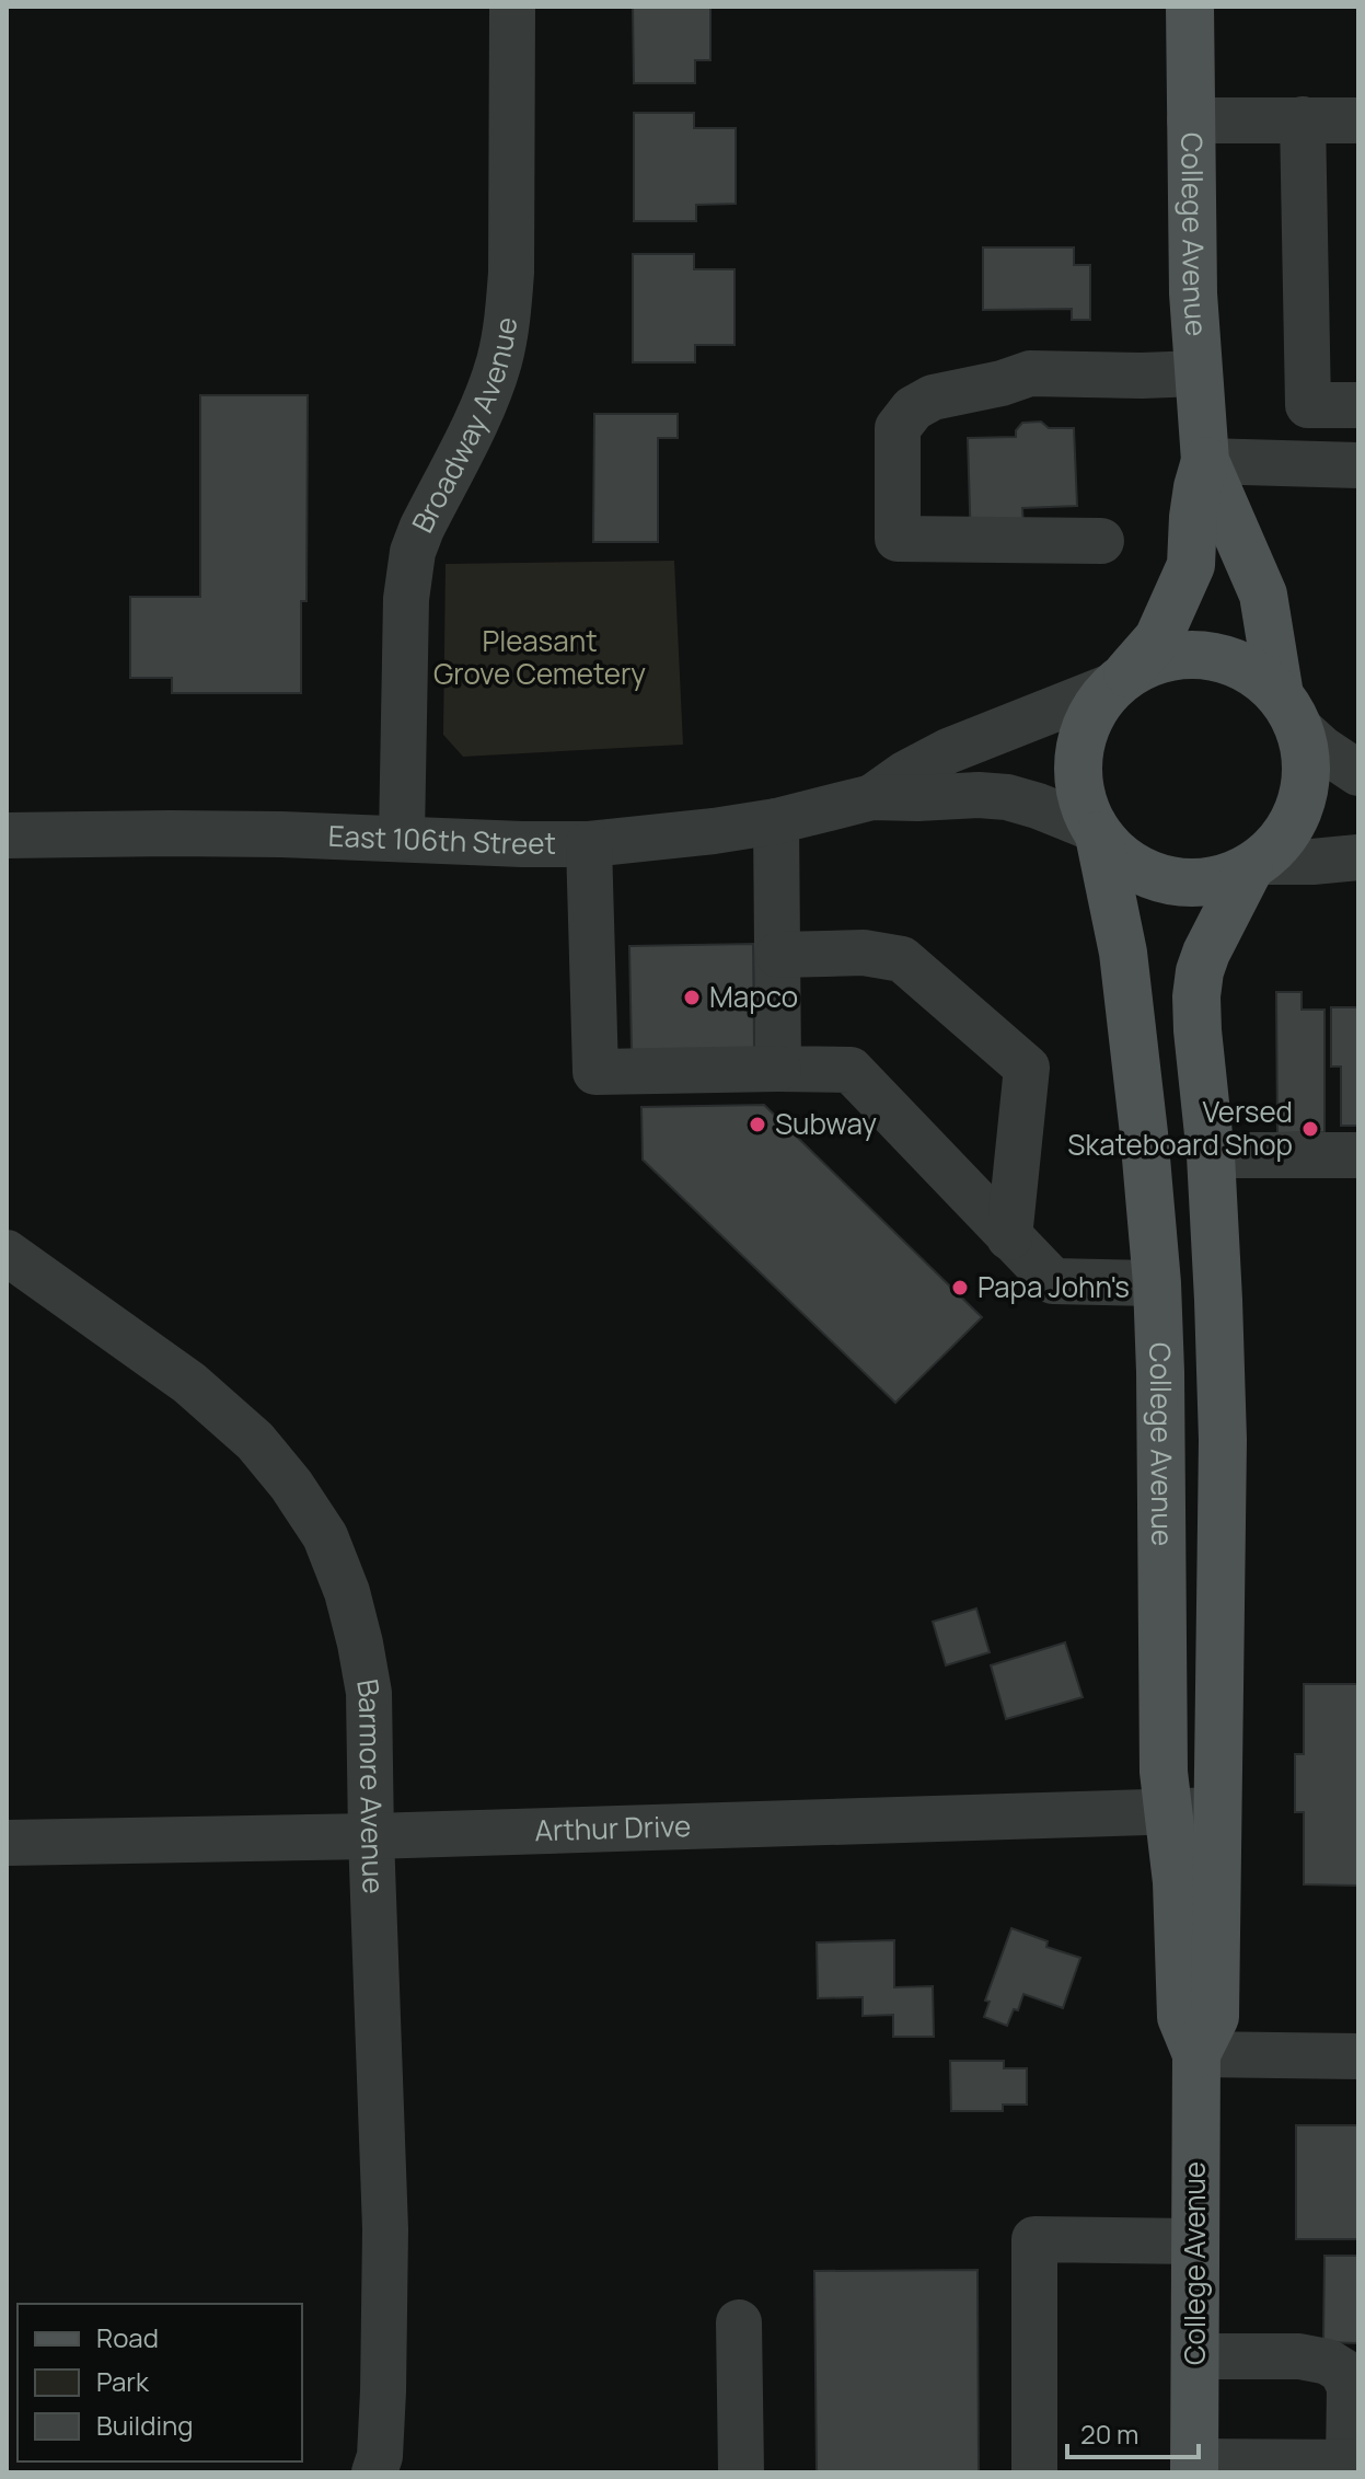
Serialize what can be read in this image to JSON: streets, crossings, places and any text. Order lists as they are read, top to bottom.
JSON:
{
  "streets": {
    "main road": ["College Avenue"],
    "street": [
      "Broadway Avenue",
      "East 106th Street",
      "Barmore Avenue",
      "Arthur Drive"
    ]
  },
  "crossings": [
    ["College Avenue", "East 106th Street"],
    ["College Avenue", "Arthur Drive"],
    ["Broadway Avenue", "East 106th Street"],
    ["Barmore Avenue", "Arthur Drive"]
  ],
  "parks": ["Pleasant Grove Cemetery"],
  "places": [
    "Mapco",
    "Subway",
    "Versed Skateboard Shop",
    "Papa John's"
  ],
  "legend": ["Road", "Park", "Building"],
  "scale_bar": "20 m"
}
